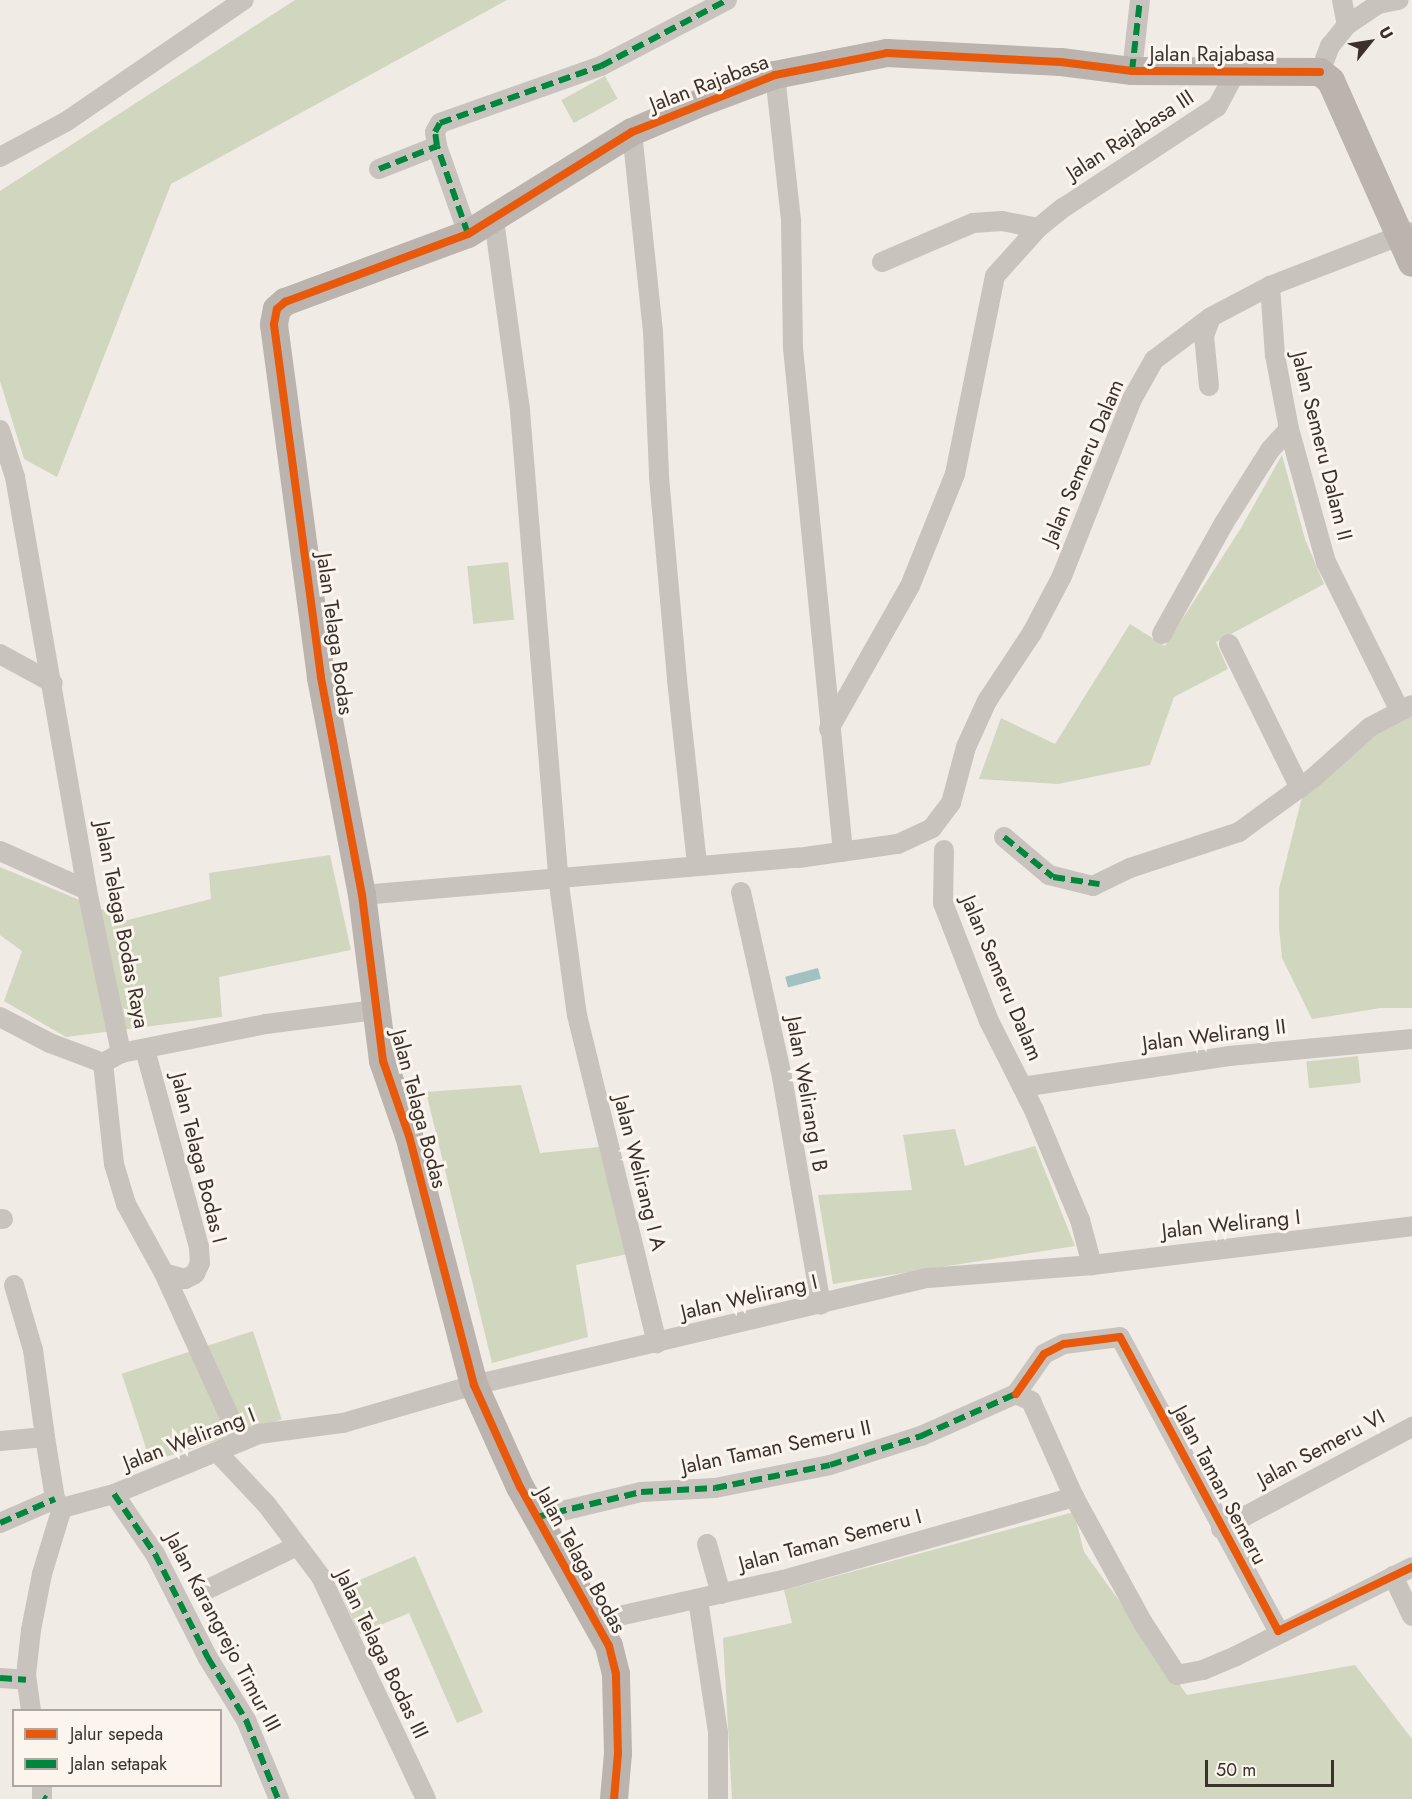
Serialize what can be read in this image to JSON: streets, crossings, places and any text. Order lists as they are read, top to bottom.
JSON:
{
  "streets": {
    "street": [
      "Jalan Rajabasa",
      "Jalan Rajabasa III",
      "Jalan Semeru Dalam II",
      "Jalan Semeru Dalam",
      "Jalan Telaga Bodas",
      "Jalan Telaga Bodas Raya",
      "Jalan Welirang II",
      "Jalan Welirang I B",
      "Jalan Telaga Bodas I",
      "Jalan Welirang I A",
      "Jalan Welirang I",
      "Jalan Taman Semeru II",
      "Jalan Semeru VI",
      "Jalan Taman Semeru",
      "Jalan Taman Semeru I",
      "Jalan Karangrejo Timur III",
      "Jalan Telaga Bodas III"
    ]
  },
  "crossings": [
    ["Jalan Rajabasa", "Jalan Rajabasa III"],
    ["Jalan Rajabasa", "Jalan Telaga Bodas"],
    ["Jalan Rajabasa", "Jalan Welirang I A"],
    ["Jalan Semeru Dalam II", "Jalan Semeru Dalam"],
    ["Jalan Semeru Dalam", "Jalan Welirang II"],
    ["Jalan Semeru Dalam", "Jalan Welirang I"],
    ["Jalan Telaga Bodas", "Jalan Telaga Bodas Raya"],
    ["Jalan Telaga Bodas", "Jalan Welirang I"],
    ["Jalan Telaga Bodas", "Jalan Taman Semeru II"],
    ["Jalan Telaga Bodas", "Jalan Taman Semeru I"],
    ["Jalan Telaga Bodas Raya", "Jalan Telaga Bodas I"],
    ["Jalan Welirang I B", "Jalan Welirang I"],
    ["Jalan Welirang I A", "Jalan Welirang I"],
    ["Jalan Welirang I", "Jalan Karangrejo Timur III"],
    ["Jalan Welirang I", "Jalan Telaga Bodas III"],
    ["Jalan Taman Semeru II", "Jalan Taman Semeru"],
    ["Jalan Semeru VI", "Jalan Taman Semeru"]
  ],
  "legend": ["Jalur sepeda", "Jalan setapak"],
  "scale_bar": "50 m",
  "north": "top right"
}
